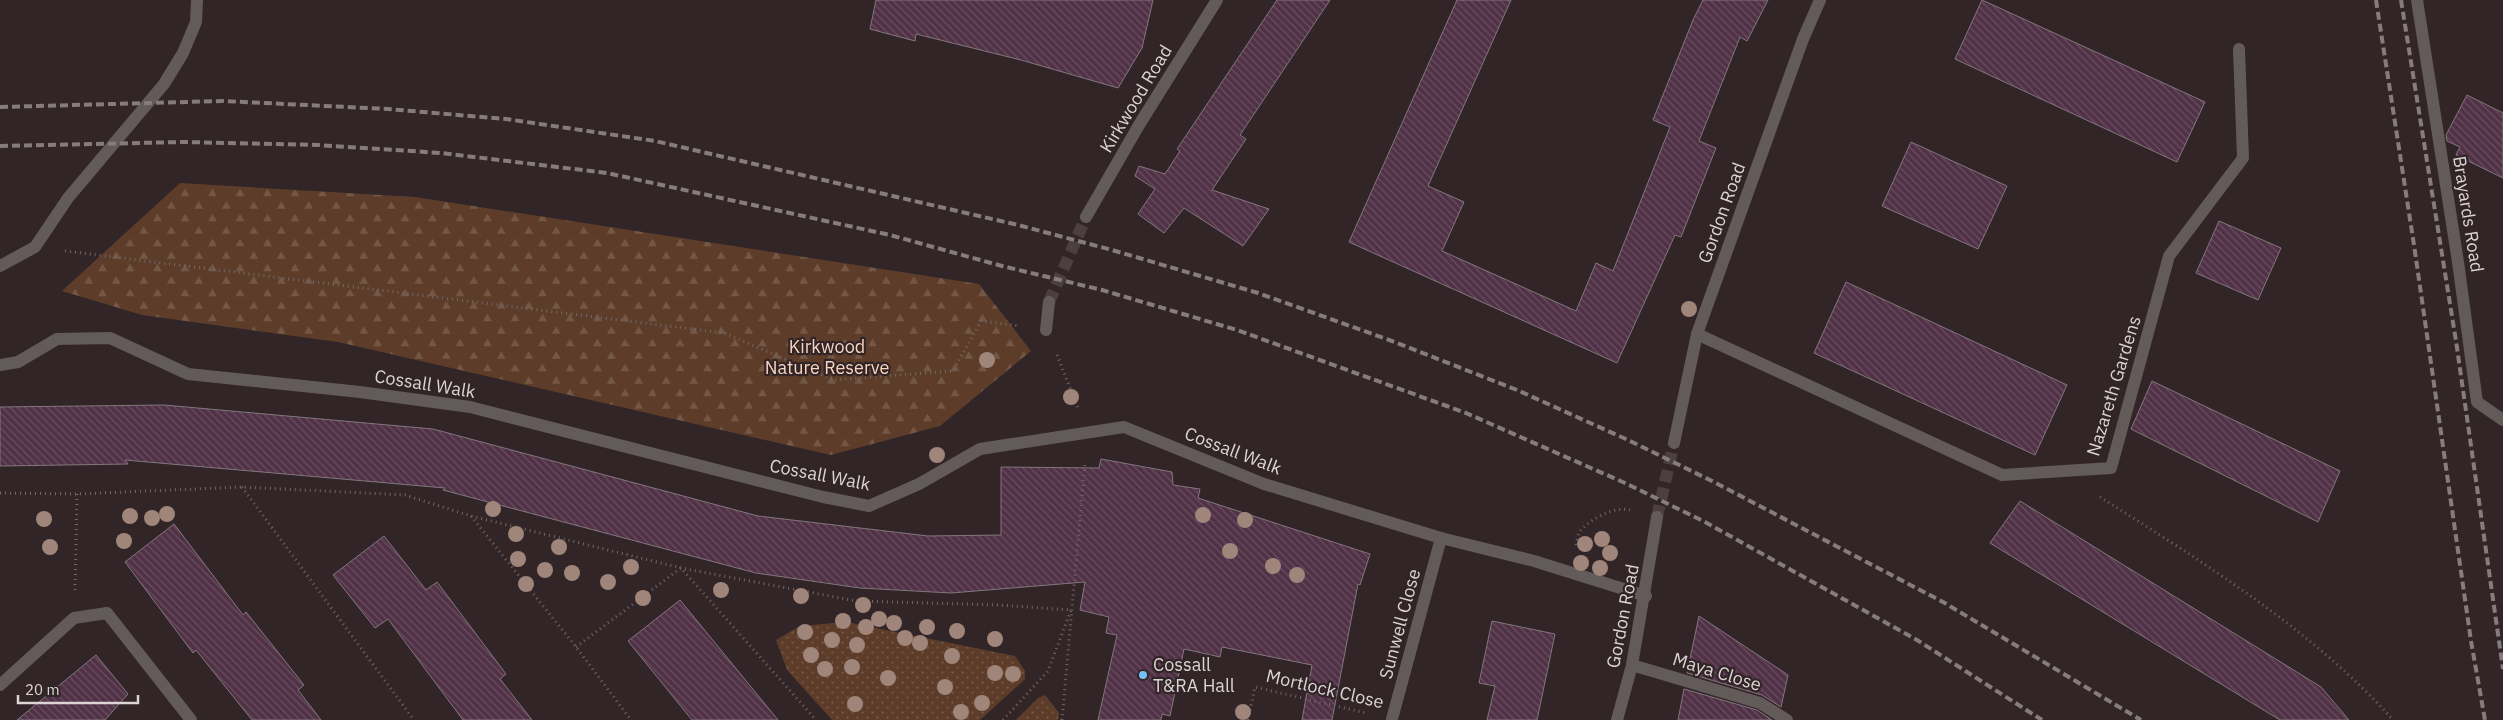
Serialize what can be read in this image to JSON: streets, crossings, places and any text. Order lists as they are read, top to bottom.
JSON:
{
  "streets": {
    "street": [
      "Kirkwood Road",
      "Gordon Road",
      "Brayards Road",
      "Cossall Walk",
      "Nazareth Gardens",
      "Sunwell Close",
      "Maya Close"
    ],
    "path": ["Mortlock Close"]
  },
  "crossings": [
    ["Gordon Road", "Cossall Walk"],
    ["Gordon Road", "Nazareth Gardens"],
    ["Gordon Road", "Maya Close"],
    ["Cossall Walk", "Sunwell Close"],
    ["Sunwell Close", "Mortlock Close"]
  ],
  "parks": ["Kirkwood Nature Reserve"],
  "places": ["Cossall T&RA Hall"],
  "scale_bar": "20 m"
}
